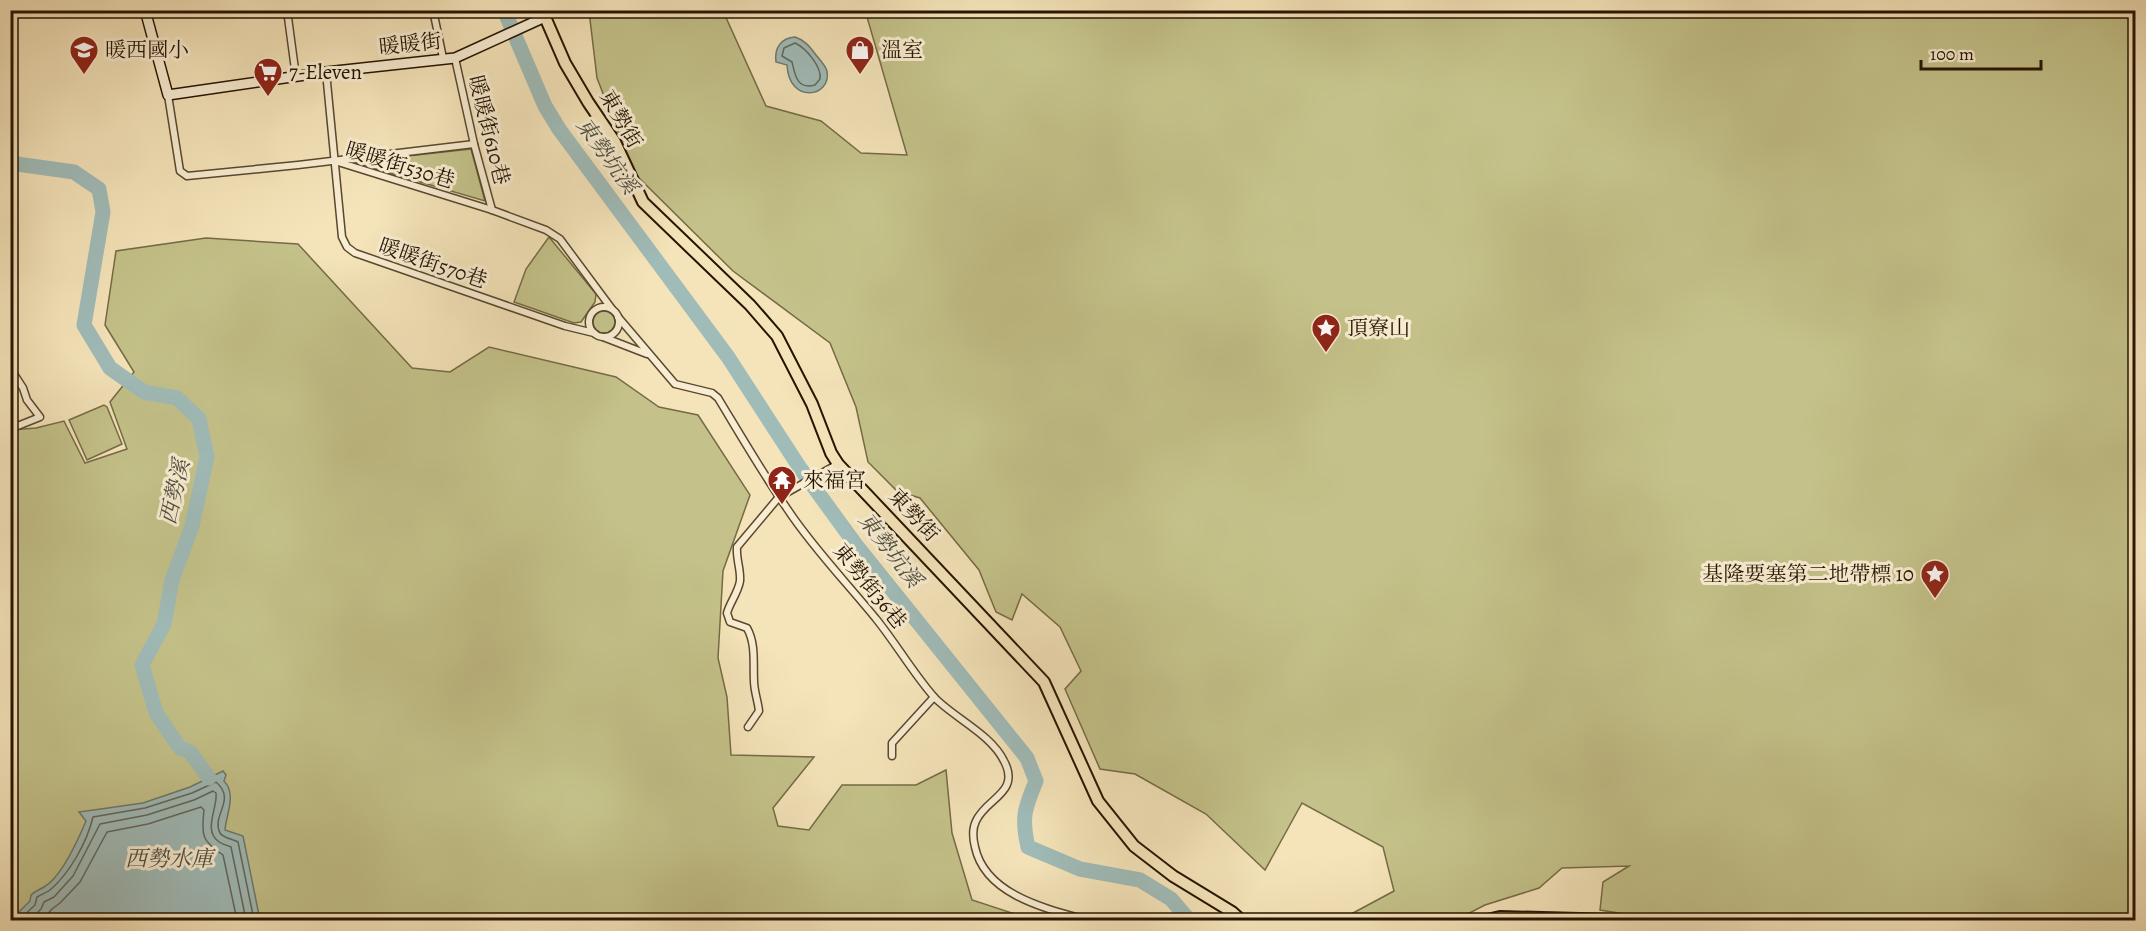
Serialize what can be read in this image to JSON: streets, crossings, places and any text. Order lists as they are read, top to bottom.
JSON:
{
  "streets": {
    "main road": ["東勢街"],
    "street": [
      "暖暖街",
      "暖暖街610巷",
      "暖暖街530巷",
      "暖暖街570巷",
      "東勢街36巷"
    ]
  },
  "crossings": [
    ["暖暖街", "東勢街"],
    ["暖暖街", "暖暖街610巷"],
    ["暖暖街", "暖暖街530巷"],
    ["暖暖街", "暖暖街570巷"],
    ["暖暖街610巷", "暖暖街530巷"],
    ["暖暖街530巷", "暖暖街570巷"]
  ],
  "water": ["東勢坑溪", "西勢溪", "西勢水庫"],
  "places": {
    "school or university": ["暖西國小"],
    "shop": ["溫室"],
    "supermarket": ["7-Eleven"],
    "place": ["頂寮山", "基隆要塞第二地帶標 10"],
    "temple": ["來福宮"]
  },
  "scale_bar": "100 m"
}
